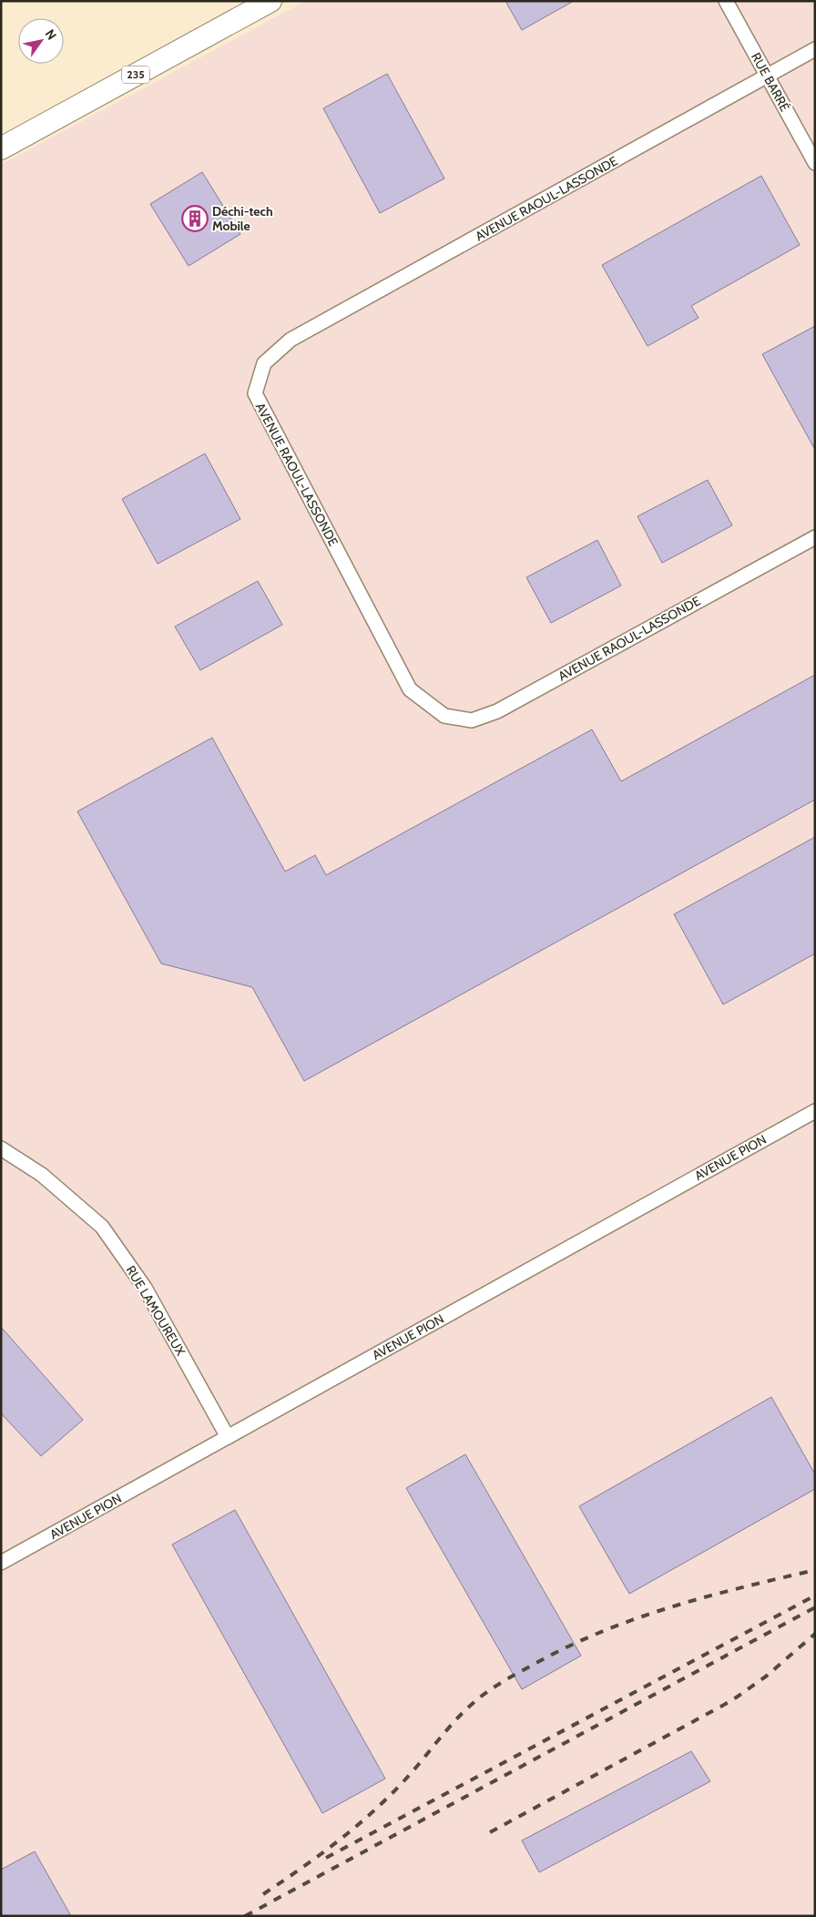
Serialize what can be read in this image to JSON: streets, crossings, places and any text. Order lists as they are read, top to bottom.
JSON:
{
  "streets": {
    "main road": ["235"],
    "street": [
      "RUE BARRÉ",
      "AVENUE RAOUL-LASSONDE",
      "AVENUE PION",
      "RUE LAMOUREUX"
    ]
  },
  "crossings": [
    ["RUE BARRÉ", "AVENUE RAOUL-LASSONDE"],
    ["AVENUE PION", "RUE LAMOUREUX"]
  ],
  "places": {
    "building": ["Déchi-tech Mobile"]
  },
  "north": "top right"
}
